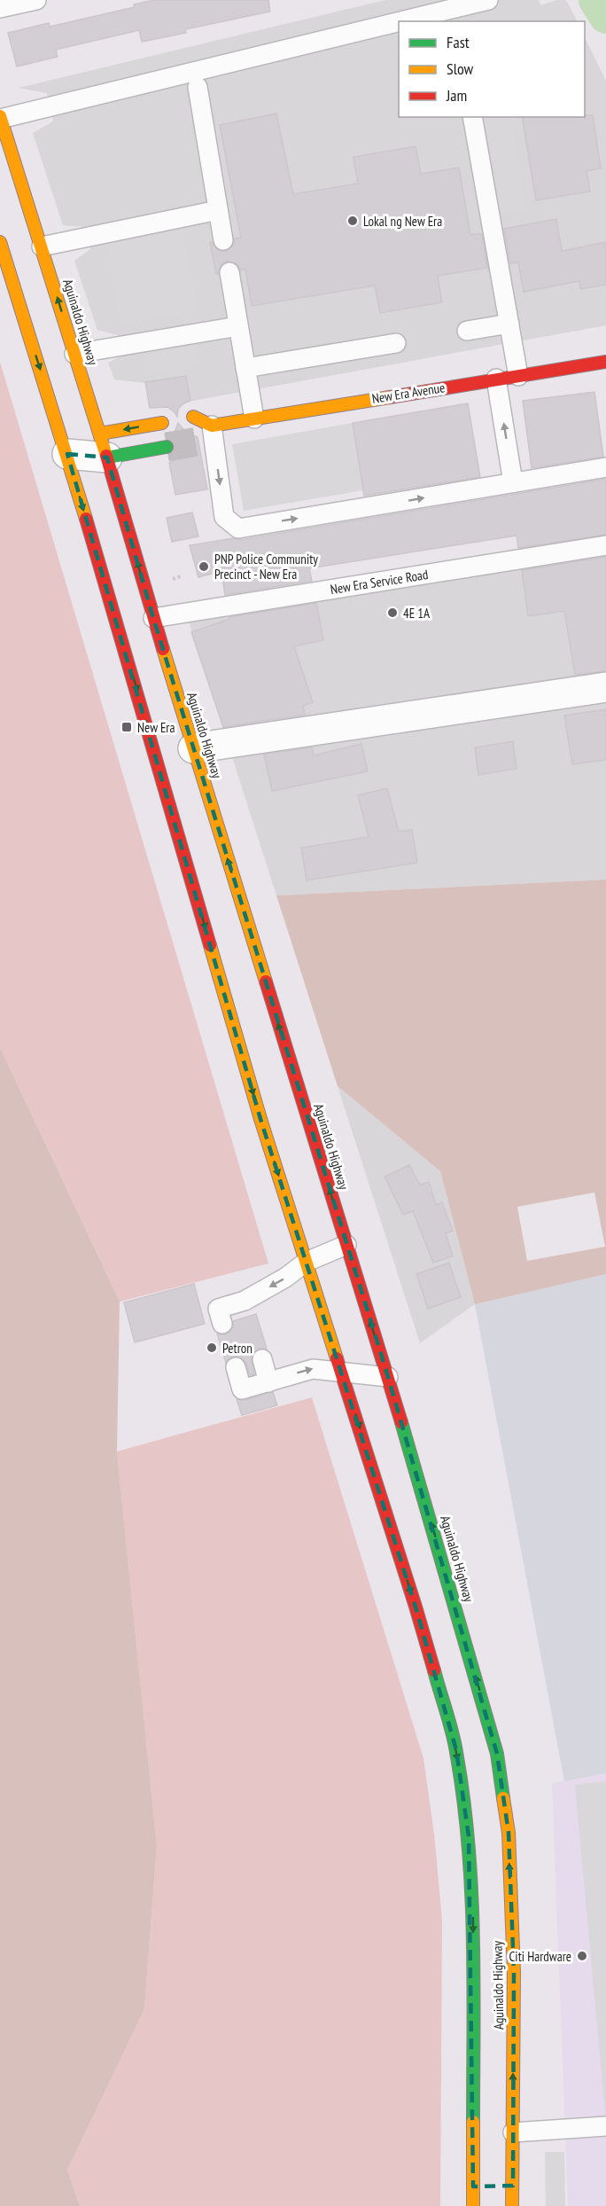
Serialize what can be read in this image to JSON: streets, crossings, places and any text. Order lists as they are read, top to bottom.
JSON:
{
  "streets": {
    "main road": ["Aguinaldo Highway", "New Era Avenue"],
    "lane": ["New Era Service Road"]
  },
  "crossings": [
    ["Aguinaldo Highway", "New Era Service Road"]
  ],
  "places": {
    "other": [
      "Lokal ng New Era",
      "PNP Police Community Precinct - New Era",
      "4E 1A",
      "Petron",
      "Citi Hardware"
    ],
    "transit": ["New Era"]
  },
  "legend": ["Fast", "Slow", "Jam"]
}
